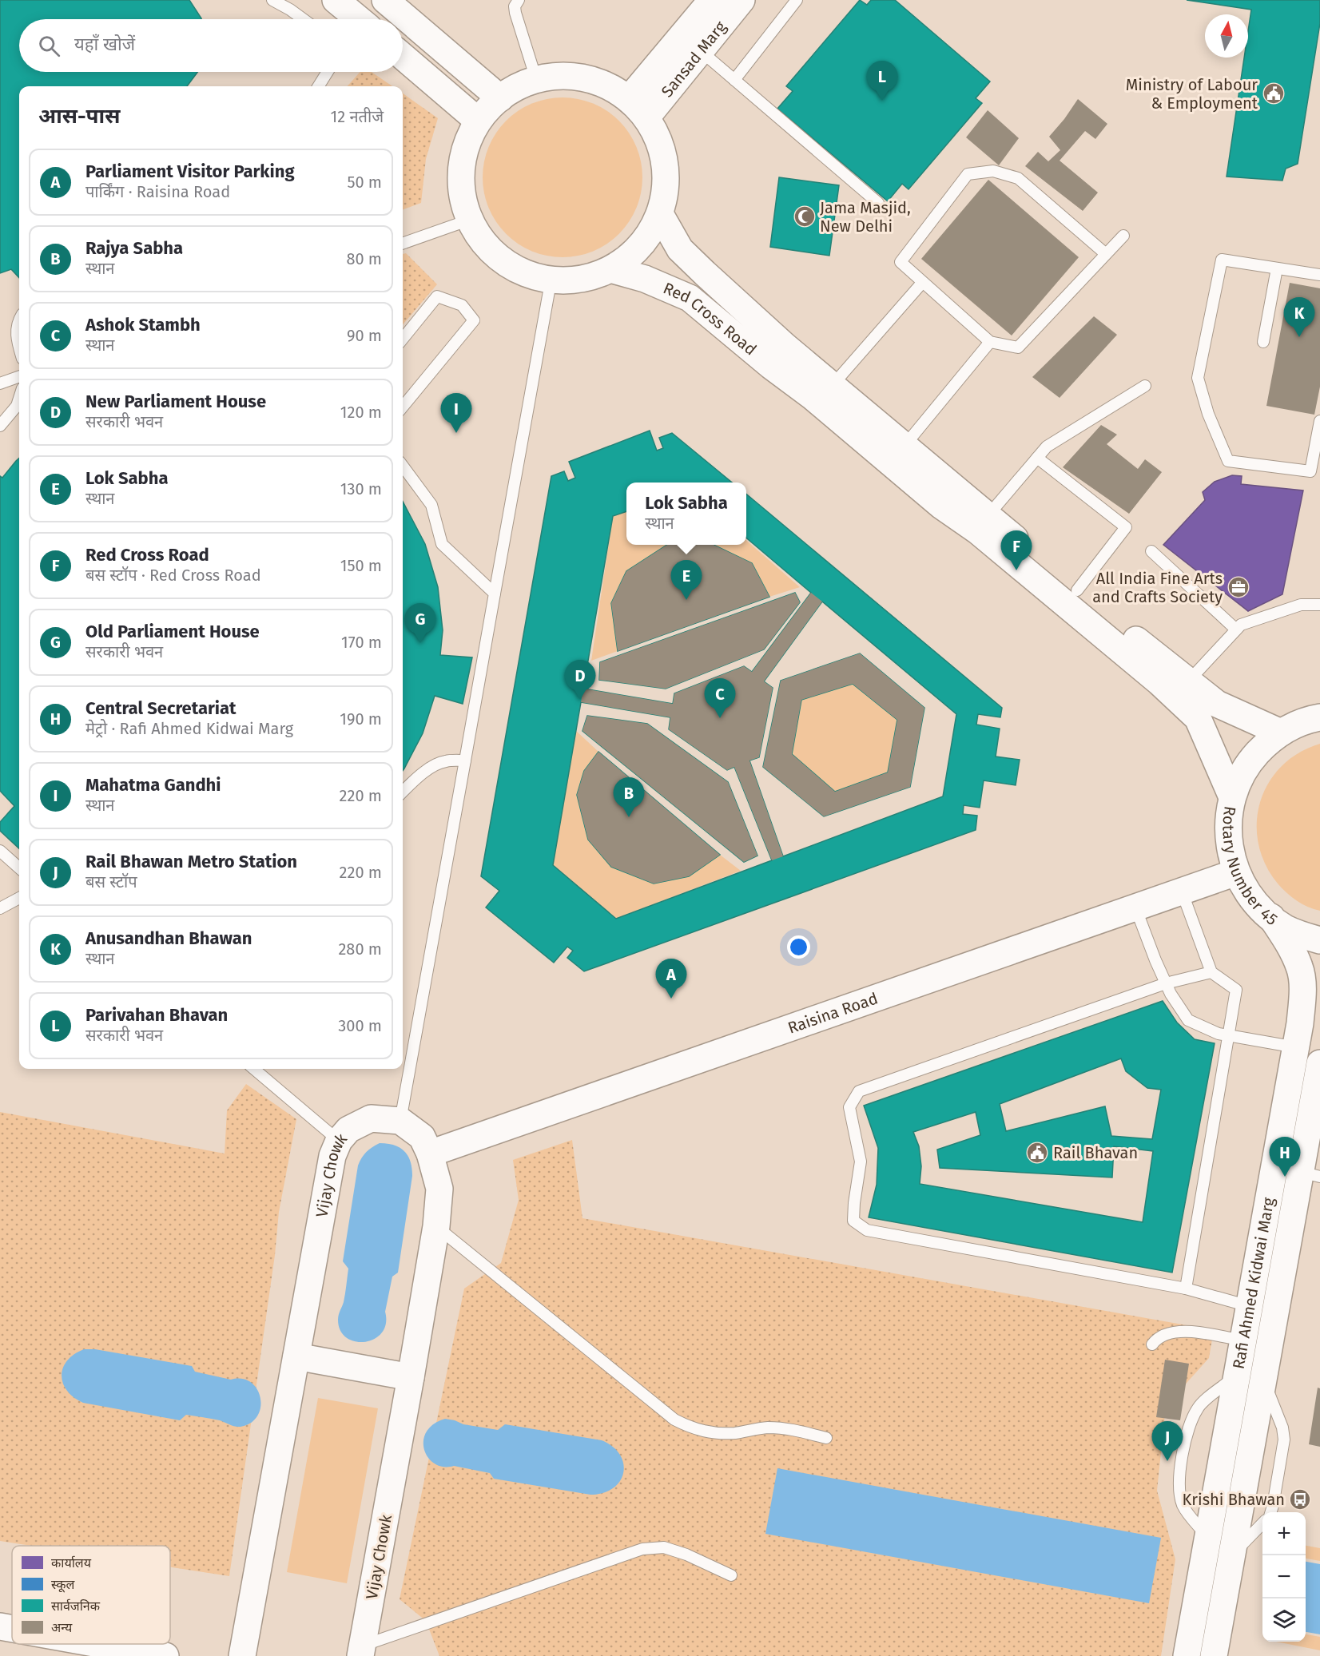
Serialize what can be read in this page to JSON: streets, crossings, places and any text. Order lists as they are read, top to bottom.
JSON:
{
  "streets": {
    "main road": [
      "Sansad Marg",
      "Red Cross Road",
      "Rotary Number 45",
      "Raisina Road",
      "Vijay Chowk",
      "Rafi Ahmed Kidwai Marg"
    ]
  },
  "crossings": [
    ["Red Cross Road", "Rotary Number 45"],
    ["Rotary Number 45", "Raisina Road"],
    ["Rotary Number 45", "Rafi Ahmed Kidwai Marg"],
    ["Raisina Road", "Vijay Chowk"]
  ],
  "places": {
    "public building": ["Ministry of Labour & Employment", "Rail Bhavan"],
    "mosque": ["Jama Masjid, New Delhi"],
    "office": ["All India Fine Arts and Crafts Society"],
    "bus stop": ["Krishi Bhawan"]
  },
  "legend": [
    "कार्यालय",
    "स्कूल",
    "सार्वजनिक",
    "अन्य"
  ],
  "north": "top",
  "page": {
    "search": "यहाँ खोजें",
    "pins": [
      "L",
      "K",
      "I",
      "F",
      "E",
      "G",
      "D",
      "C",
      "B",
      "A",
      "H",
      "J"
    ],
    "heading": ["आस-पास", "12 नतीजे"],
    "list": [
      {
        "mark": "A",
        "name": "Parliament Visitor Parking",
        "note": "पार्किंग · Raisina Road",
        "value": "50 m"
      },
      {
        "mark": "B",
        "name": "Rajya Sabha",
        "note": "स्थान",
        "value": "80 m"
      },
      {
        "mark": "C",
        "name": "Ashok Stambh",
        "note": "स्थान",
        "value": "90 m"
      },
      {
        "mark": "D",
        "name": "New Parliament House",
        "note": "सरकारी भवन",
        "value": "120 m"
      },
      {
        "mark": "E",
        "name": "Lok Sabha",
        "note": "स्थान",
        "value": "130 m"
      },
      {
        "mark": "F",
        "name": "Red Cross Road",
        "note": "बस स्टॉप · Red Cross Road",
        "value": "150 m"
      },
      {
        "mark": "G",
        "name": "Old Parliament House",
        "note": "सरकारी भवन",
        "value": "170 m"
      },
      {
        "mark": "H",
        "name": "Central Secretariat",
        "note": "मेट्रो · Rafi Ahmed Kidwai Marg",
        "value": "190 m"
      },
      {
        "mark": "I",
        "name": "Mahatma Gandhi",
        "note": "स्थान",
        "value": "220 m"
      },
      {
        "mark": "J",
        "name": "Rail Bhawan Metro Station",
        "note": "बस स्टॉप",
        "value": "220 m"
      },
      {
        "mark": "K",
        "name": "Anusandhan Bhawan",
        "note": "स्थान",
        "value": "280 m"
      },
      {
        "mark": "L",
        "name": "Parivahan Bhavan",
        "note": "सरकारी भवन",
        "value": "300 m"
      }
    ],
    "popup": ["Lok Sabha", "स्थान"],
    "map_buttons": ["+", "−"]
  }
}
